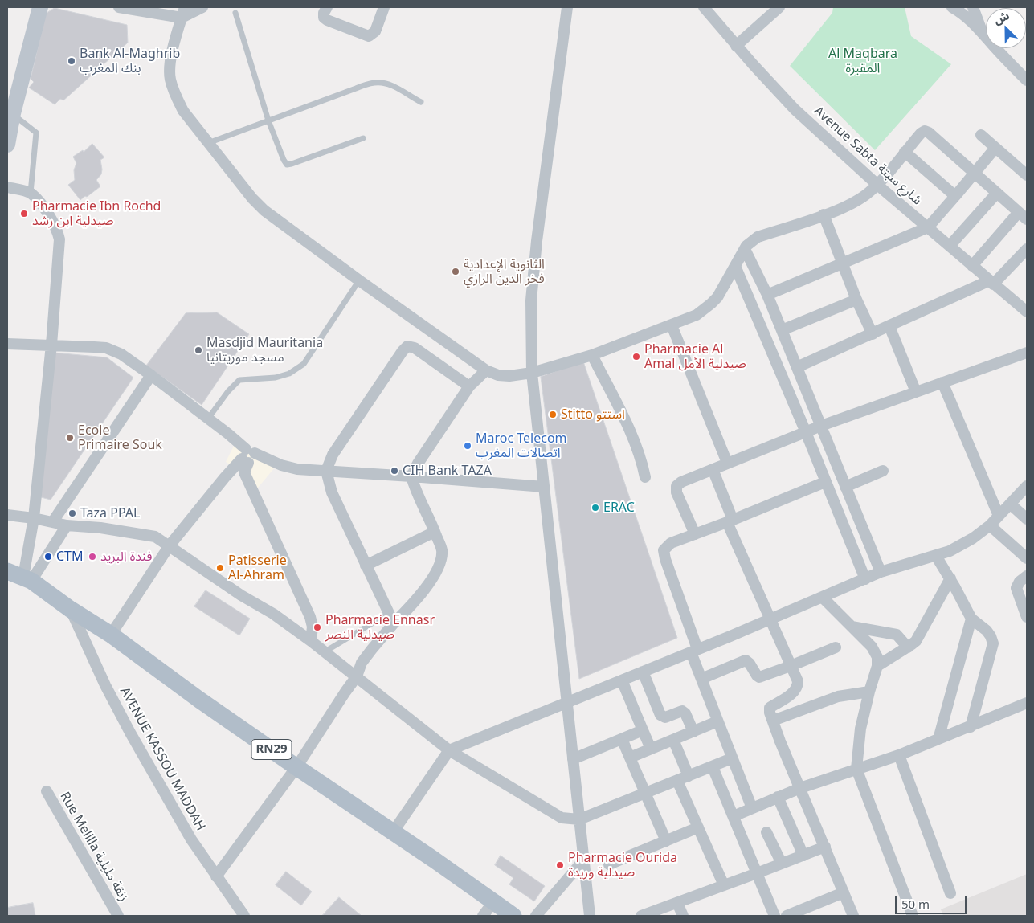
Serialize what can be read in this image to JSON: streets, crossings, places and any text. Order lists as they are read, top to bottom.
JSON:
{
  "streets": {
    "main road": ["RN29"],
    "street": ["Avenue Sabta شارع سبتة", "AVENUE KASSOU MADDAH", "Rue Melilla زنقة مليلية"]
  },
  "crossings": [
    ["RN29", "AVENUE KASSOU MADDAH"]
  ],
  "parks": ["Al Maqbara المقبرة"],
  "places": [
    "Bank Al-Maghrib بنك المغرب",
    "Pharmacie Ibn Rochd صيدلية ابن رشد",
    "الثانوية الإعدادية فخر الدين الرازي",
    "Masdjid Mauritania مسجد موريتانيا",
    "Pharmacie Al Amal صيدلية الأمل",
    "Stitto استتو",
    "Ecole Primaire Souk",
    "Maroc Telecom اتصالات المغرب",
    "CIH Bank TAZA",
    "ERAC",
    "Taza PPAL",
    "CTM",
    "فندة البريد",
    "Patisserie Al-Ahram",
    "Pharmacie Ennasr صيدلية النصر",
    "Pharmacie Ourida صيدلية وريدة"
  ],
  "scale_bar": "50 m",
  "north": "top left"
}
